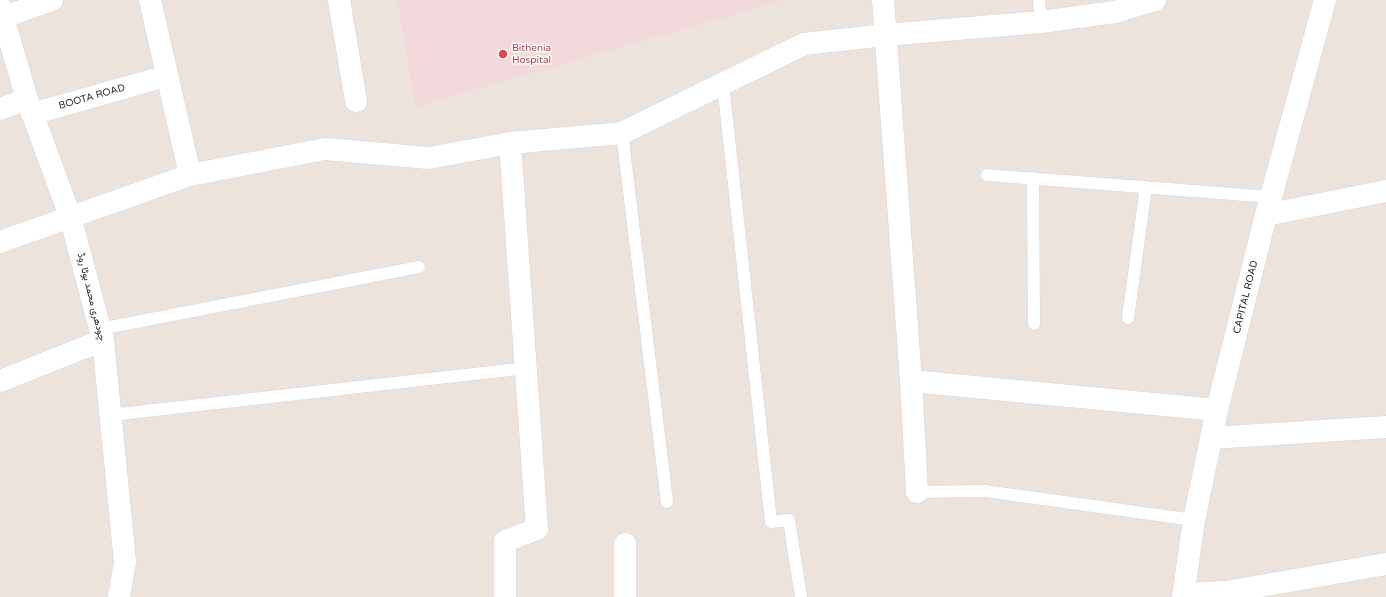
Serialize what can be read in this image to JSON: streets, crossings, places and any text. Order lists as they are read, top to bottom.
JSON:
{
  "streets": {
    "street": ["BOOTA ROAD", "چودھری محمد بوٹا روڈ", "CAPITAL ROAD"]
  },
  "crossings": [
    ["BOOTA ROAD", "چودھری محمد بوٹا روڈ"]
  ],
  "places": ["Bithenia Hospital"]
}
